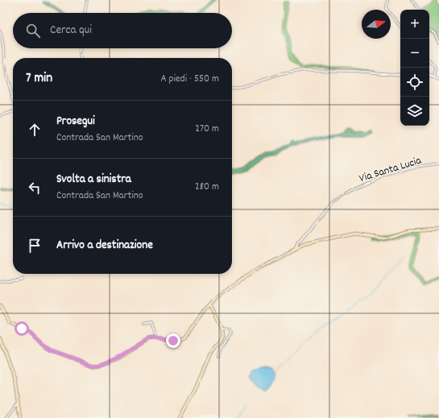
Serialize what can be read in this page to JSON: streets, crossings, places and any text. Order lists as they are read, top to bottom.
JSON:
{
  "streets": {
    "street": ["Via Santa Lucia"]
  },
  "north": "right",
  "page": {
    "map_buttons": ["+", "−"],
    "search": "Cerca qui",
    "heading": ["7 min", "A piedi · 550 m"],
    "list": [
      ["Prosegui", "Contrada San Martino", "270 m"],
      ["Svolta a sinistra", "Contrada San Martino", "280 m"],
      "Arrivo a destinazione"
    ]
  }
}
